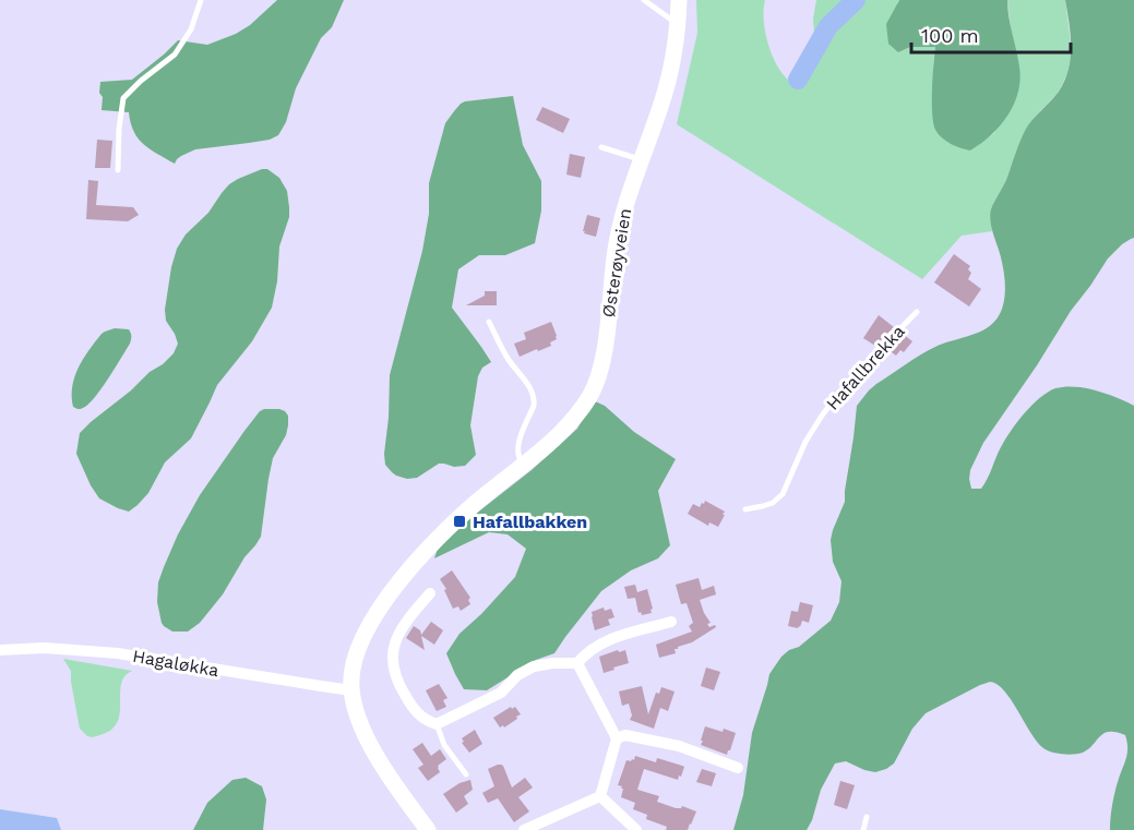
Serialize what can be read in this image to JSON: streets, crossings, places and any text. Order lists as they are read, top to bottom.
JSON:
{
  "streets": {
    "main road": ["Østerøyveien"],
    "street": ["Hagaløkka"],
    "lane": ["Hafallbrekka"]
  },
  "crossings": [
    ["Østerøyveien", "Hagaløkka"]
  ],
  "places": {
    "transit": ["Hafallbakken"]
  },
  "scale_bar": "100 m"
}
